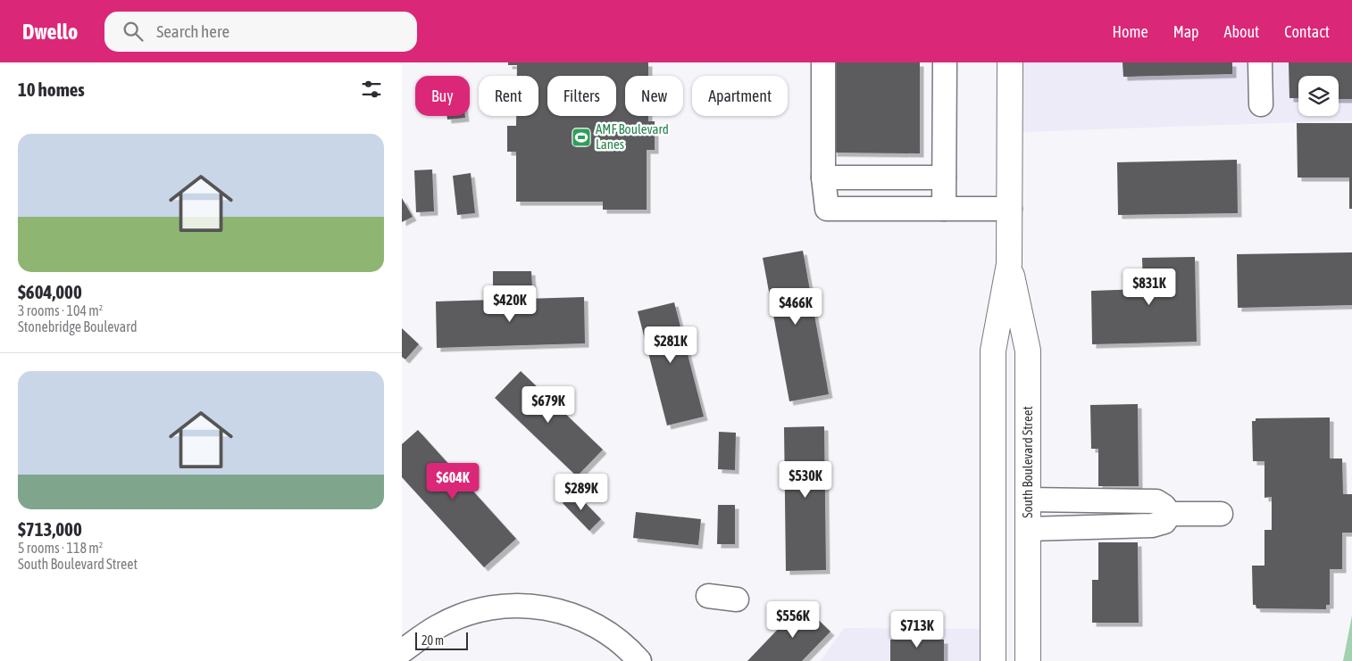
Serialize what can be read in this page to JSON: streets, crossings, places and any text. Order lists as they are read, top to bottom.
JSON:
{
  "streets": {
    "main road": ["South Boulevard Street"]
  },
  "places": {
    "sports": ["AMF Boulevard Lanes"]
  },
  "scale_bar": "20 m",
  "page": {
    "header": "Dwello",
    "search": "Search here",
    "nav": [
      "Home",
      "Map",
      "About",
      "Contact"
    ],
    "heading": "10 homes",
    "chip": [
      "Buy",
      "Rent",
      "Filters",
      "New",
      "Apartment"
    ],
    "list": [
      {
        "name": "$604,000",
        "note": "3 rooms · 104 m² · Stonebridge Boulevard"
      },
      {
        "name": "$713,000",
        "note": "5 rooms · 118 m² · South Boulevard Street"
      }
    ],
    "price": [
      "$831K",
      "$420K",
      "$466K",
      "$281K",
      "$679K",
      "$530K",
      "$604K",
      "$289K",
      "$556K",
      "$713K"
    ],
    "scale": "20 m"
  }
}
